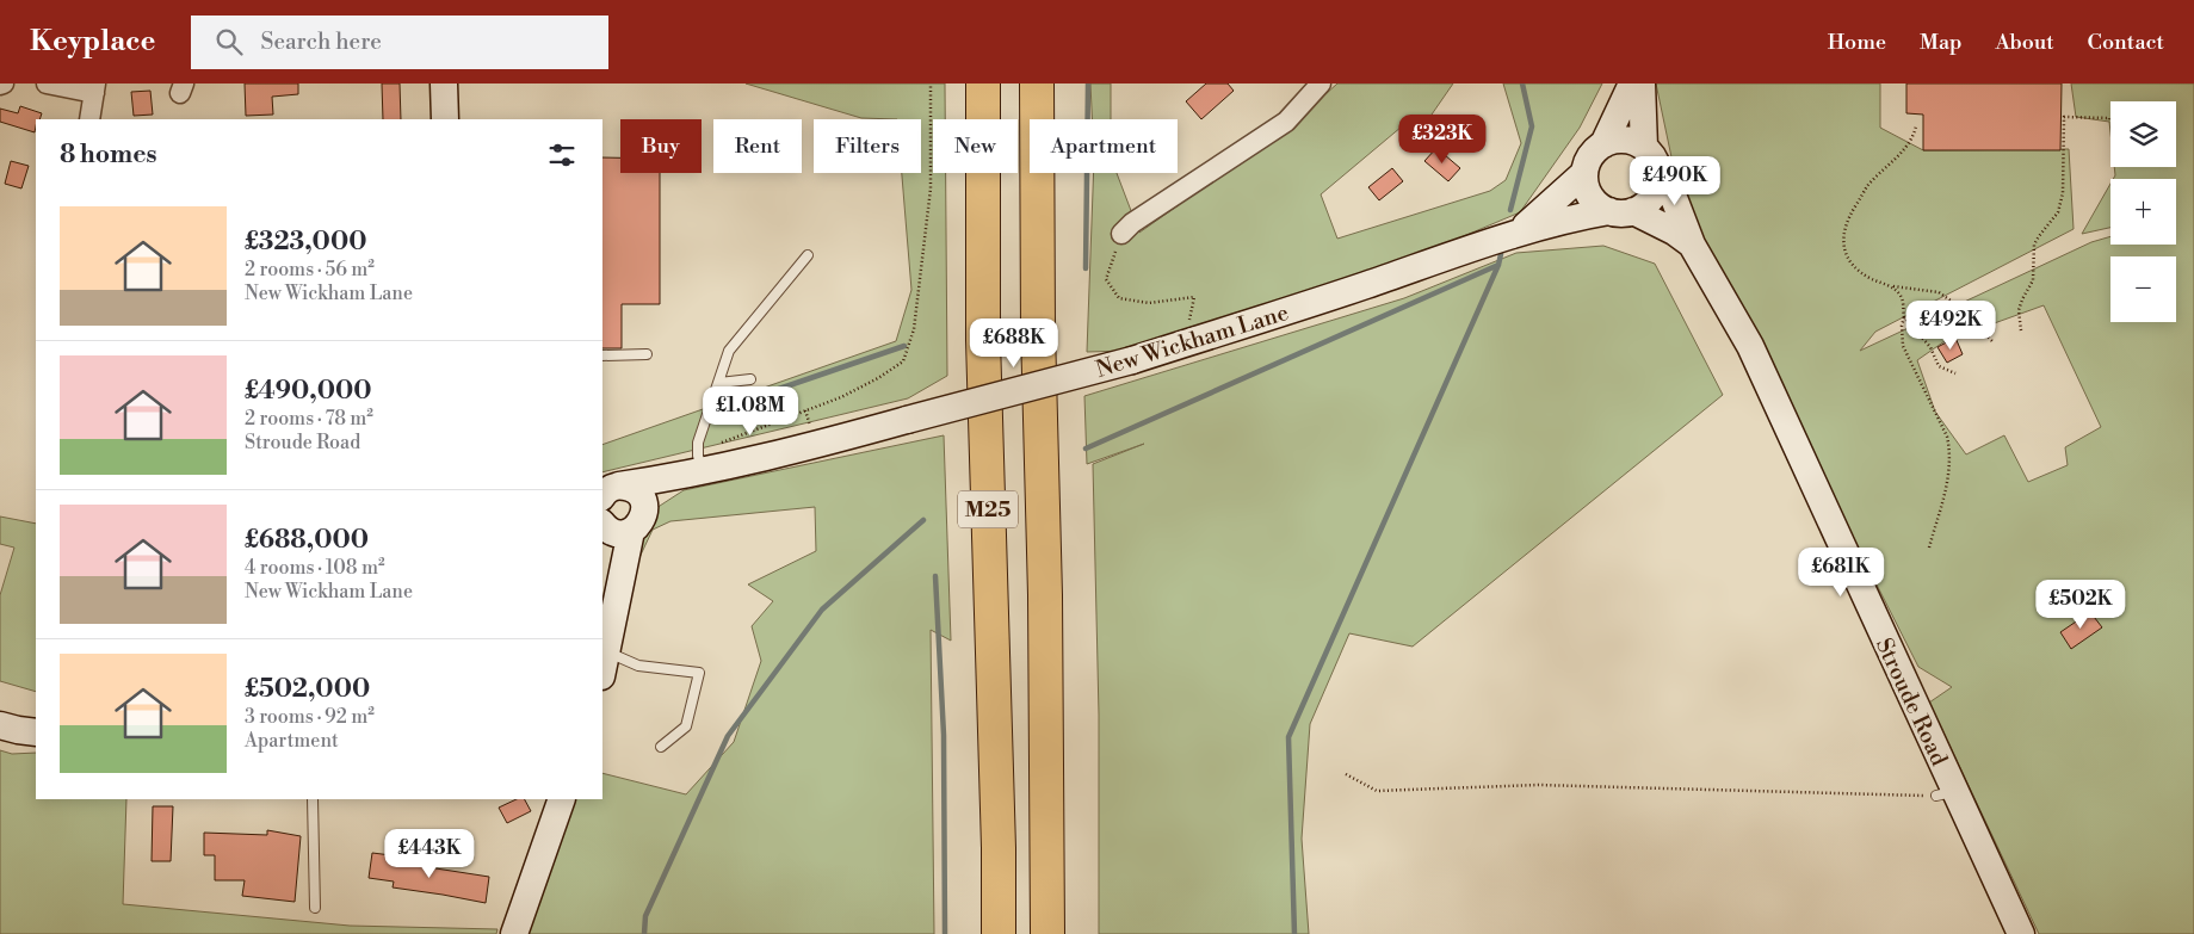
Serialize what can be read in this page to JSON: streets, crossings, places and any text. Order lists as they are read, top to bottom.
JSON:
{
  "streets": {
    "highway": ["M25"],
    "street": ["New Wickham Lane", "Stroude Road"]
  },
  "crossings": [
    ["New Wickham Lane", "Stroude Road"]
  ],
  "page": {
    "header": "Keyplace",
    "search": "Search here",
    "nav": [
      "Home",
      "Map",
      "About",
      "Contact"
    ],
    "map_buttons": ["+", "−"],
    "price": [
      "£323K",
      "£490K",
      "£492K",
      "£688K",
      "£1.08M",
      "£681K",
      "£502K",
      "£443K"
    ],
    "chip": [
      "Buy",
      "Rent",
      "Filters",
      "New",
      "Apartment"
    ],
    "heading": "8 homes",
    "list": [
      {
        "name": "£323,000",
        "note": "2 rooms · 56 m² · New Wickham Lane"
      },
      {
        "name": "£490,000",
        "note": "2 rooms · 78 m² · Stroude Road"
      },
      {
        "name": "£688,000",
        "note": "4 rooms · 108 m² · New Wickham Lane"
      },
      {
        "name": "£502,000",
        "note": "3 rooms · 92 m² · Apartment"
      }
    ]
  }
}
